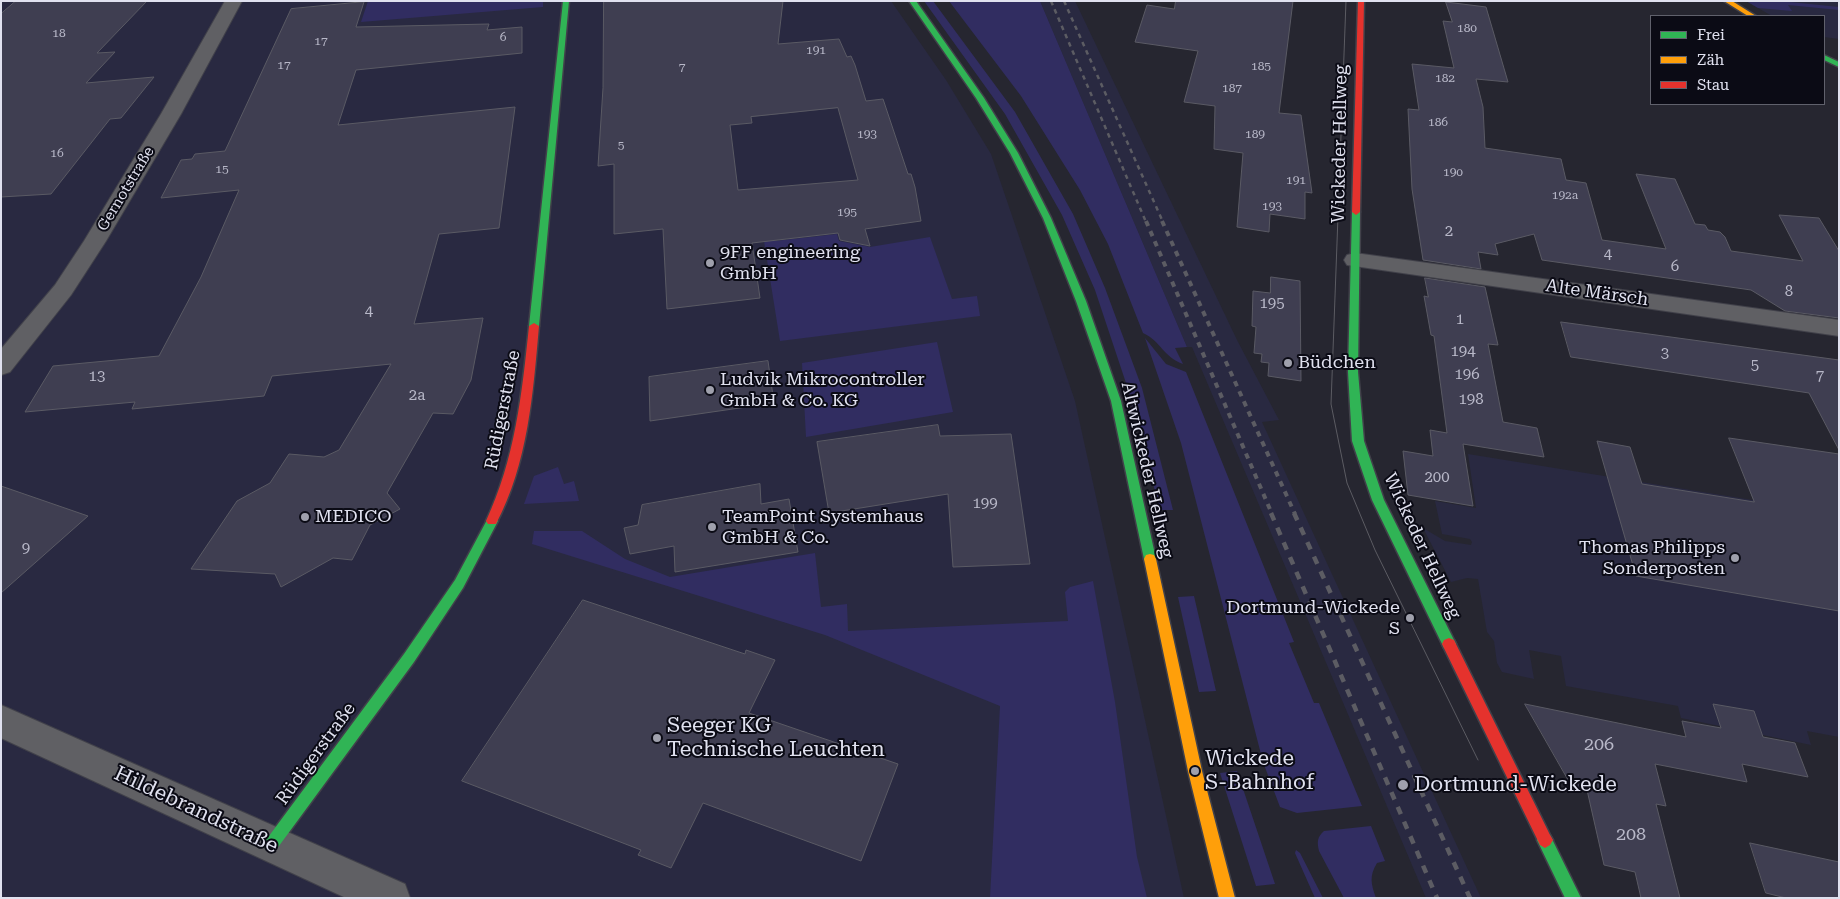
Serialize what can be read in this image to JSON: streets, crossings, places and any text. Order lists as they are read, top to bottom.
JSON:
{
  "streets": {
    "street": [
      "Wickeder Hellweg",
      "Gernotstraße",
      "Alte Märsch",
      "Rüdigerstraße",
      "Altwickeder Hellweg",
      "Hildebrandstraße"
    ]
  },
  "crossings": [
    ["Wickeder Hellweg", "Alte Märsch"],
    ["Rüdigerstraße", "Hildebrandstraße"]
  ],
  "places": [
    "9FF engineering GmbH",
    "Büdchen",
    "Ludvik Mikrocontroller GmbH & Co. KG",
    "MEDICO",
    "TeamPoint Systemhaus GmbH & Co.",
    "Thomas Philipps Sonderposten",
    "Dortmund-Wickede S",
    "Seeger KG Technische Leuchten",
    "Wickede S-Bahnhof",
    "Dortmund-Wickede"
  ],
  "house_numbers": [
    "180",
    "18",
    "6",
    "17",
    "191",
    "17",
    "185",
    "7",
    "182",
    "187",
    "186",
    "193",
    "189",
    "5",
    "16",
    "15",
    "190",
    "191",
    "192a",
    "193",
    "195",
    "2",
    "4",
    "6",
    "8",
    "195",
    "4",
    "1",
    "194",
    "3",
    "5",
    "196",
    "7",
    "13",
    "2a",
    "198",
    "200",
    "199",
    "9",
    "206",
    "208"
  ],
  "legend": ["Frei", "Zäh", "Stau"]
}
